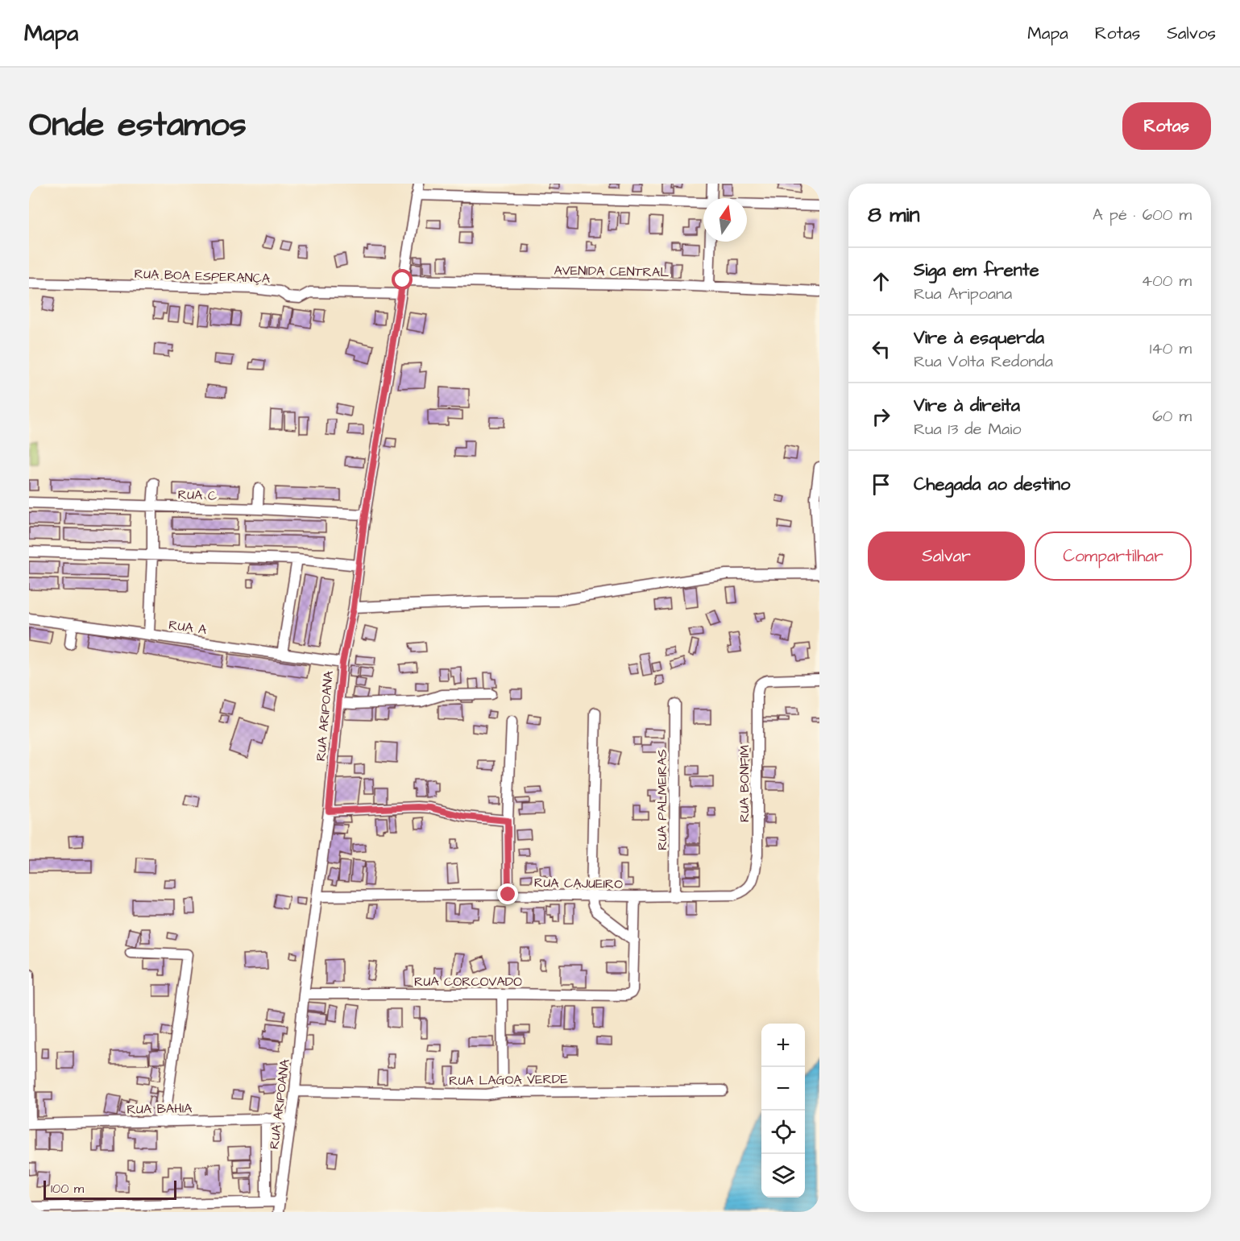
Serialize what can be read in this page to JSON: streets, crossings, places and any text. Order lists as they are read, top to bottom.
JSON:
{
  "streets": {
    "street": [
      "AVENIDA CENTRAL",
      "RUA BOA ESPERANÇA",
      "RUA C",
      "RUA A",
      "RUA ARIPOANA",
      "RUA BONFIM",
      "RUA PALMEIRAS",
      "RUA CAJUEIRO",
      "RUA CORCOVADO",
      "RUA LAGOA VERDE",
      "RUA BAHIA"
    ]
  },
  "crossings": [
    ["AVENIDA CENTRAL", "RUA ARIPOANA"],
    ["RUA BOA ESPERANÇA", "RUA ARIPOANA"],
    ["RUA C", "RUA ARIPOANA"],
    ["RUA A", "RUA ARIPOANA"],
    ["RUA ARIPOANA", "RUA CAJUEIRO"],
    ["RUA ARIPOANA", "RUA CORCOVADO"],
    ["RUA ARIPOANA", "RUA LAGOA VERDE"],
    ["RUA ARIPOANA", "RUA BAHIA"],
    ["RUA BONFIM", "RUA CAJUEIRO"],
    ["RUA PALMEIRAS", "RUA CAJUEIRO"]
  ],
  "scale_bar": "100 m",
  "north": "top",
  "page": {
    "header": "Mapa",
    "nav": ["Mapa", "Rotas", "Salvos"],
    "title": "Onde estamos",
    "buttons": [
      "Rotas",
      ["Salvar", "Compartilhar"]
    ],
    "heading": ["8 min", "A pé · 600 m"],
    "list": [
      ["Siga em frente", "Rua Aripoana", "400 m"],
      ["Vire à esquerda", "Rua Volta Redonda", "140 m"],
      ["Vire à direita", "Rua 13 de Maio", "60 m"],
      "Chegada ao destino"
    ],
    "map_buttons": ["+", "−"],
    "scale": "100 m"
  }
}
